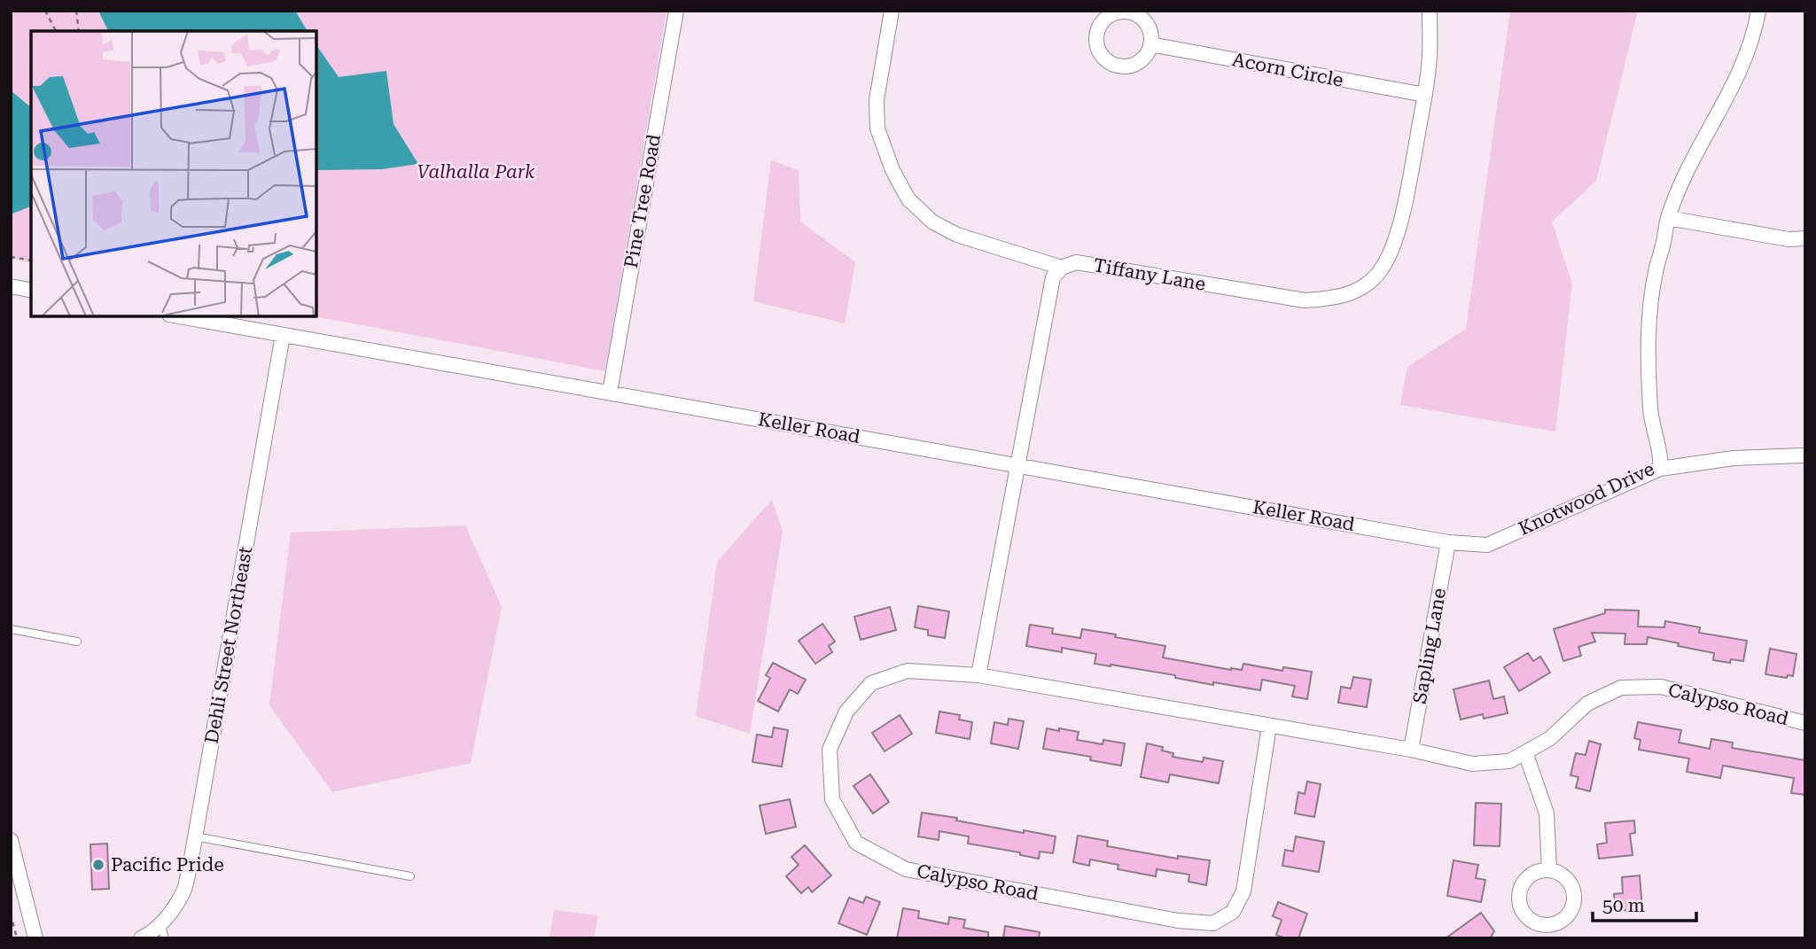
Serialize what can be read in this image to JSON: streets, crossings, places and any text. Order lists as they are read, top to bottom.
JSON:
{
  "streets": {
    "street": [
      "Acorn Circle",
      "Pine Tree Road",
      "Tiffany Lane",
      "Keller Road",
      "Knotwood Drive",
      "Dehli Street Northeast",
      "Sapling Lane",
      "Calypso Road"
    ]
  },
  "crossings": [
    ["Acorn Circle", "Tiffany Lane"],
    ["Pine Tree Road", "Keller Road"],
    ["Keller Road", "Knotwood Drive"],
    ["Keller Road", "Dehli Street Northeast"],
    ["Keller Road", "Sapling Lane"],
    ["Knotwood Drive", "Sapling Lane"],
    ["Sapling Lane", "Calypso Road"]
  ],
  "parks": ["Valhalla Park"],
  "places": ["Pacific Pride"],
  "scale_bar": "50 m"
}
